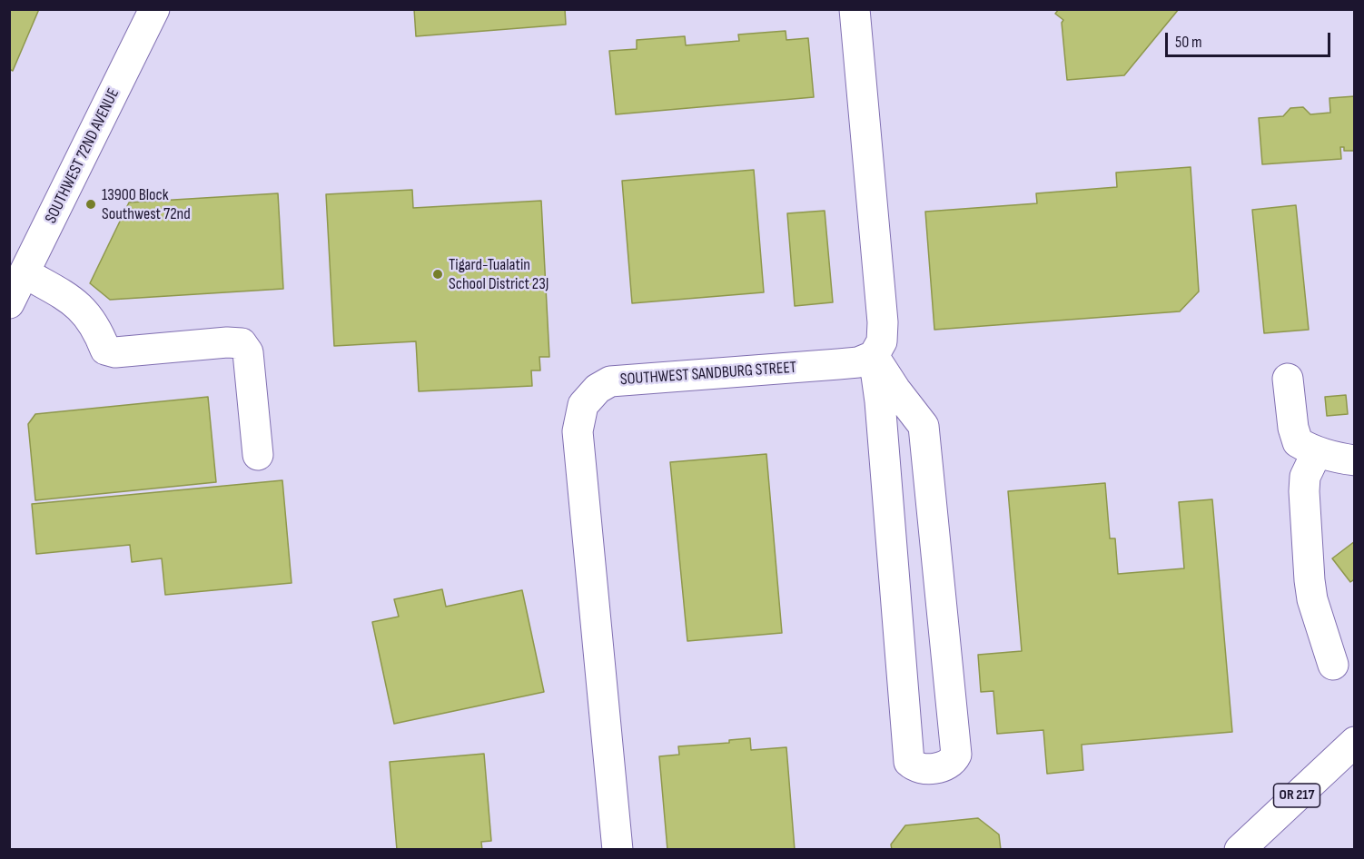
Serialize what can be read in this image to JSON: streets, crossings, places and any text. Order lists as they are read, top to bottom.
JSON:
{
  "streets": {
    "main road": ["SOUTHWEST 72ND AVENUE", "SOUTHWEST SANDBURG STREET", "OR 217"]
  },
  "places": ["13900 Block Southwest 72nd", "Tigard-Tualatin School District 23J"],
  "scale_bar": "50 m"
}
